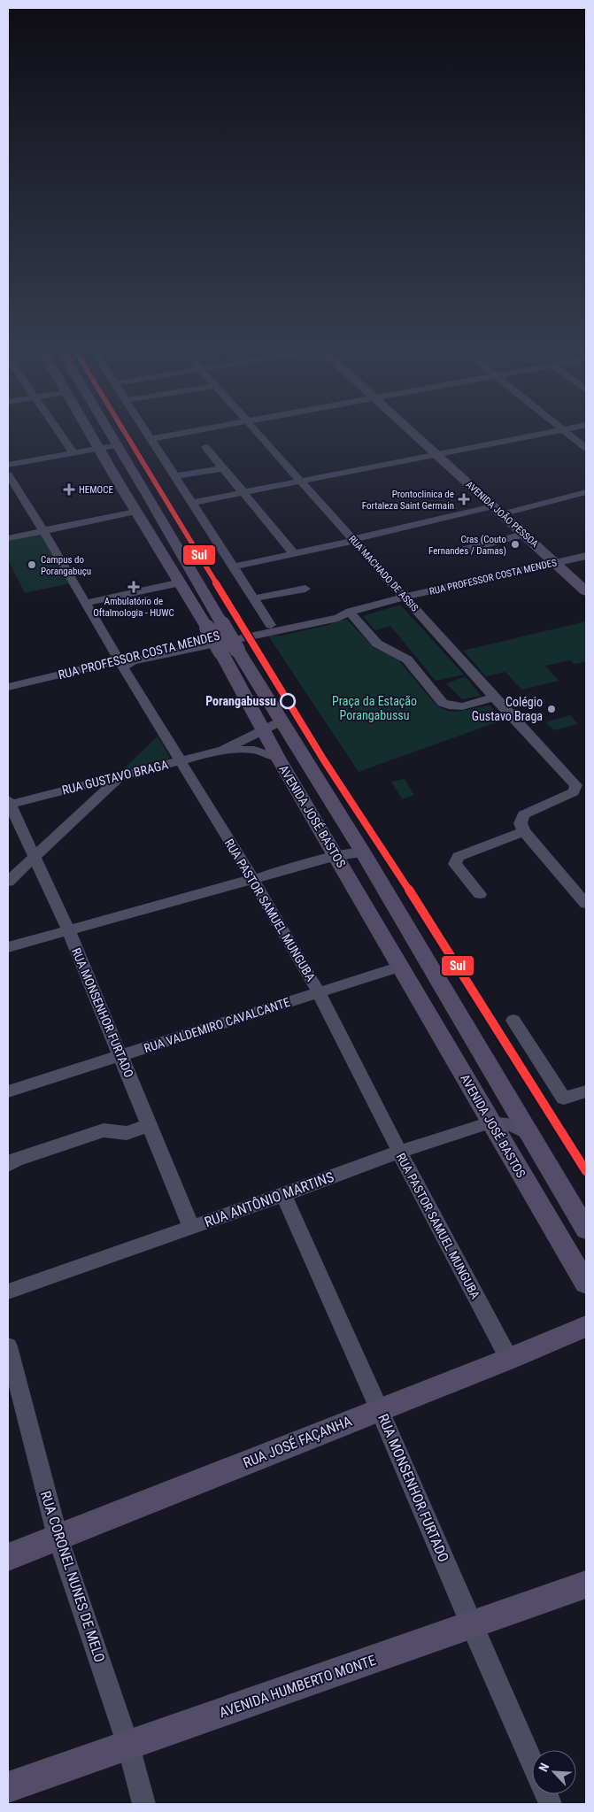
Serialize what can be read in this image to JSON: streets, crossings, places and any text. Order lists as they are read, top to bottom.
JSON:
{
  "streets": {
    "main road": [
      "AVENIDA JOÃO PESSOA",
      "AVENIDA JOSÉ BASTOS",
      "RUA JOSÉ FAÇANHA",
      "AVENIDA HUMBERTO MONTE"
    ],
    "street": [
      "RUA MACHADO DE ASSIS",
      "RUA PROFESSOR COSTA MENDES",
      "RUA GUSTAVO BRAGA",
      "RUA PASTOR SAMUEL MUNGUBA",
      "RUA MONSENHOR FURTADO",
      "RUA VALDEMIRO CAVALCANTE",
      "RUA ANTÔNIO MARTINS",
      "RUA CORONEL NUNES DE MELO"
    ]
  },
  "crossings": [
    ["AVENIDA JOÃO PESSOA", "RUA PROFESSOR COSTA MENDES"],
    ["RUA MACHADO DE ASSIS", "RUA PROFESSOR COSTA MENDES"],
    ["RUA PROFESSOR COSTA MENDES", "RUA PASTOR SAMUEL MUNGUBA"],
    ["RUA GUSTAVO BRAGA", "AVENIDA JOSÉ BASTOS"],
    ["RUA GUSTAVO BRAGA", "RUA PASTOR SAMUEL MUNGUBA"],
    ["RUA GUSTAVO BRAGA", "RUA MONSENHOR FURTADO"],
    ["AVENIDA JOSÉ BASTOS", "RUA VALDEMIRO CAVALCANTE"],
    ["AVENIDA JOSÉ BASTOS", "RUA ANTÔNIO MARTINS"],
    ["RUA PASTOR SAMUEL MUNGUBA", "RUA VALDEMIRO CAVALCANTE"],
    ["RUA PASTOR SAMUEL MUNGUBA", "RUA ANTÔNIO MARTINS"],
    ["RUA PASTOR SAMUEL MUNGUBA", "RUA JOSÉ FAÇANHA"],
    ["RUA MONSENHOR FURTADO", "RUA VALDEMIRO CAVALCANTE"],
    ["RUA MONSENHOR FURTADO", "RUA ANTÔNIO MARTINS"],
    ["RUA MONSENHOR FURTADO", "RUA JOSÉ FAÇANHA"],
    ["RUA MONSENHOR FURTADO", "AVENIDA HUMBERTO MONTE"],
    ["RUA JOSÉ FAÇANHA", "RUA CORONEL NUNES DE MELO"],
    ["RUA CORONEL NUNES DE MELO", "AVENIDA HUMBERTO MONTE"]
  ],
  "parks": ["Praça da Estação Porangabussu"],
  "places": {
    "health": ["HEMOCE", "Prontoclinica de Fortaleza Saint Germain", "Ambulatório de Oftalmologia - HUWC"],
    "other": [
      "Cras (Couto Fernandes / Damas)",
      "Campus do Porangabuçu",
      "Porangabussu",
      "Colégio Gustavo Braga"
    ]
  },
  "lines": ["transit line Sul"],
  "north": "top left"
}
